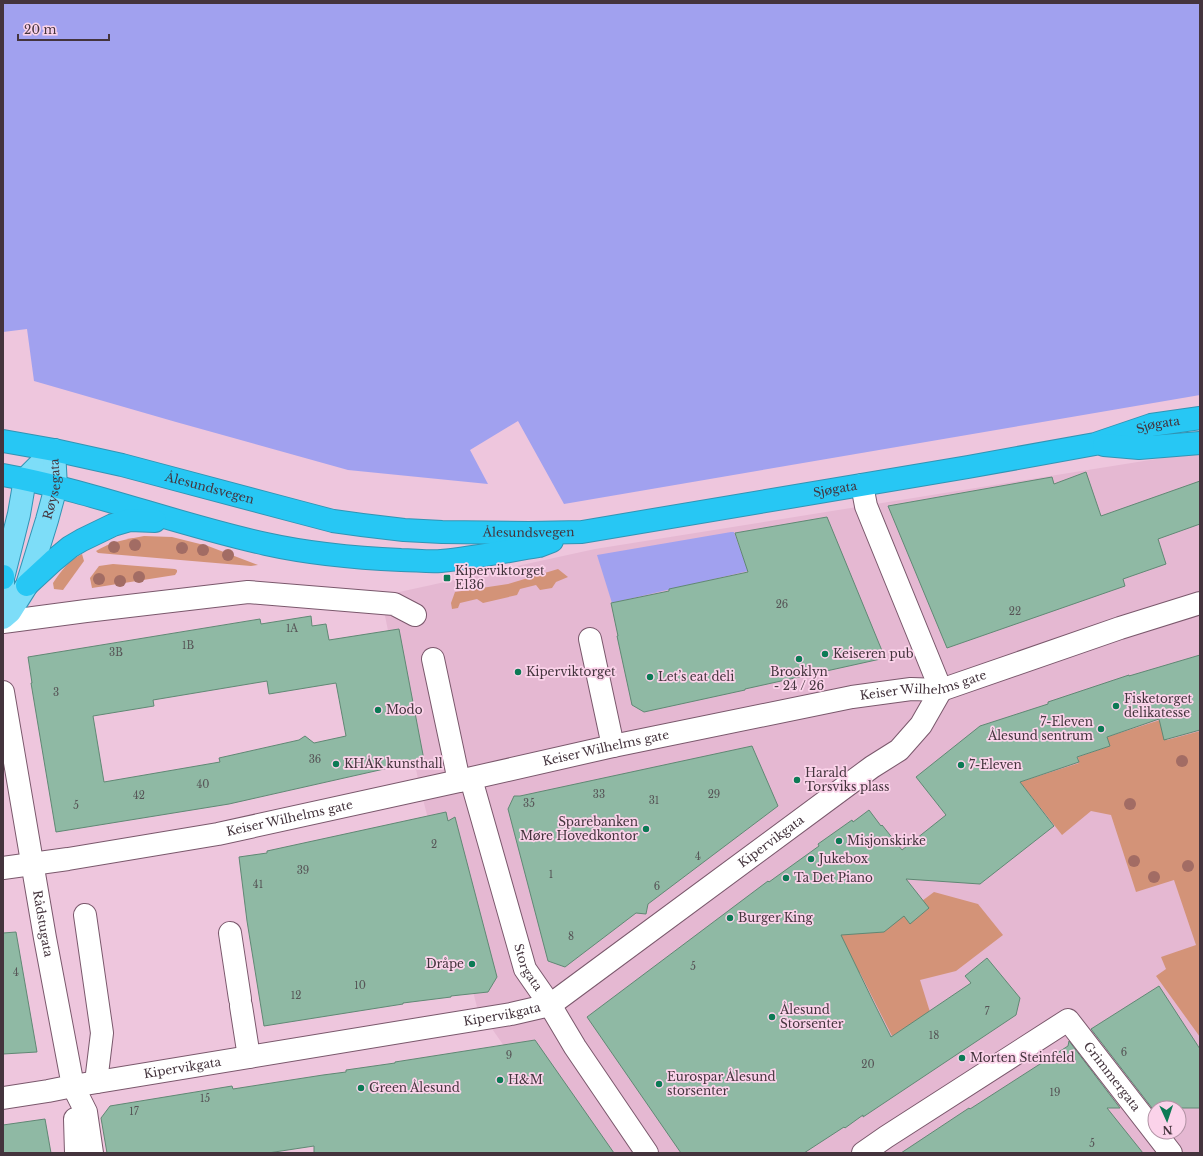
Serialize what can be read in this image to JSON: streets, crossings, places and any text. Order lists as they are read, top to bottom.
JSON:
{
  "streets": {
    "highway": ["Sjøgata", "Ålesundsvegen"],
    "main road": ["Røysegata"],
    "street": [
      "Keiser Wilhelms gate",
      "Kipervikgata",
      "Rådstugata",
      "Storgata",
      "Grimmergata"
    ]
  },
  "crossings": [
    ["Sjøgata", "Ålesundsvegen"],
    ["Røysegata", "Ålesundsvegen"],
    ["Keiser Wilhelms gate", "Kipervikgata"],
    ["Keiser Wilhelms gate", "Rådstugata"],
    ["Keiser Wilhelms gate", "Storgata"],
    ["Kipervikgata", "Rådstugata"],
    ["Kipervikgata", "Storgata"]
  ],
  "places": {
    "transit": ["Kiperviktorget E136"],
    "other": [
      "Keiseren pub",
      "Brooklyn - 24 / 26",
      "Kiperviktorget",
      "Let’s eat deli",
      "Fisketorget delikatesse",
      "Modo",
      "7-Eleven Ålesund sentrum",
      "KHÅK kunsthall",
      "7-Eleven",
      "Harald Torsviks plass",
      "Sparebanken Møre Hovedkontor",
      "Misjonskirke",
      "Jukebox",
      "Ta Det Piano",
      "Burger King",
      "Dråpe",
      "Ålesund Storsenter",
      "Morten Steinfeld",
      "H&M",
      "Eurospar Ålesund storsenter",
      "Green Ålesund"
    ]
  },
  "house_numbers": [
    "26",
    "22",
    "1A",
    "1B",
    "3B",
    "3",
    "36",
    "40",
    "33",
    "29",
    "42",
    "31",
    "35",
    "5",
    "2",
    "4",
    "39",
    "1",
    "41",
    "6",
    "8",
    "5",
    "4",
    "10",
    "12",
    "7",
    "18",
    "6",
    "9",
    "20",
    "19",
    "15",
    "17",
    "5"
  ],
  "scale_bar": "20 m",
  "north": "bottom"
}
